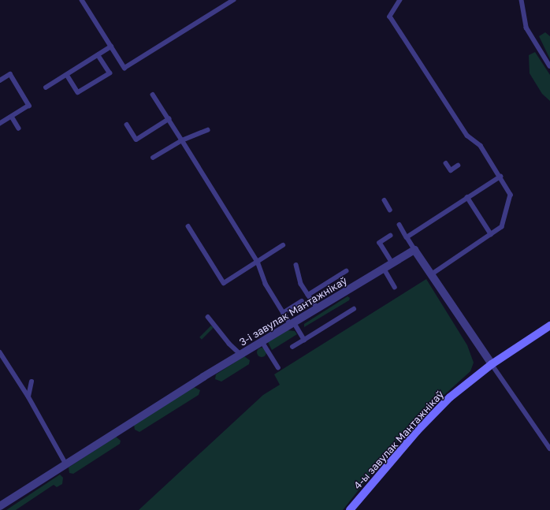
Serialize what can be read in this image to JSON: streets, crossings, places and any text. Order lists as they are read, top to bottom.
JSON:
{
  "streets": {
    "street": ["3-і завулак Мантажнікаў", "4-ы завулак Мантажнікаў"]
  }
}
